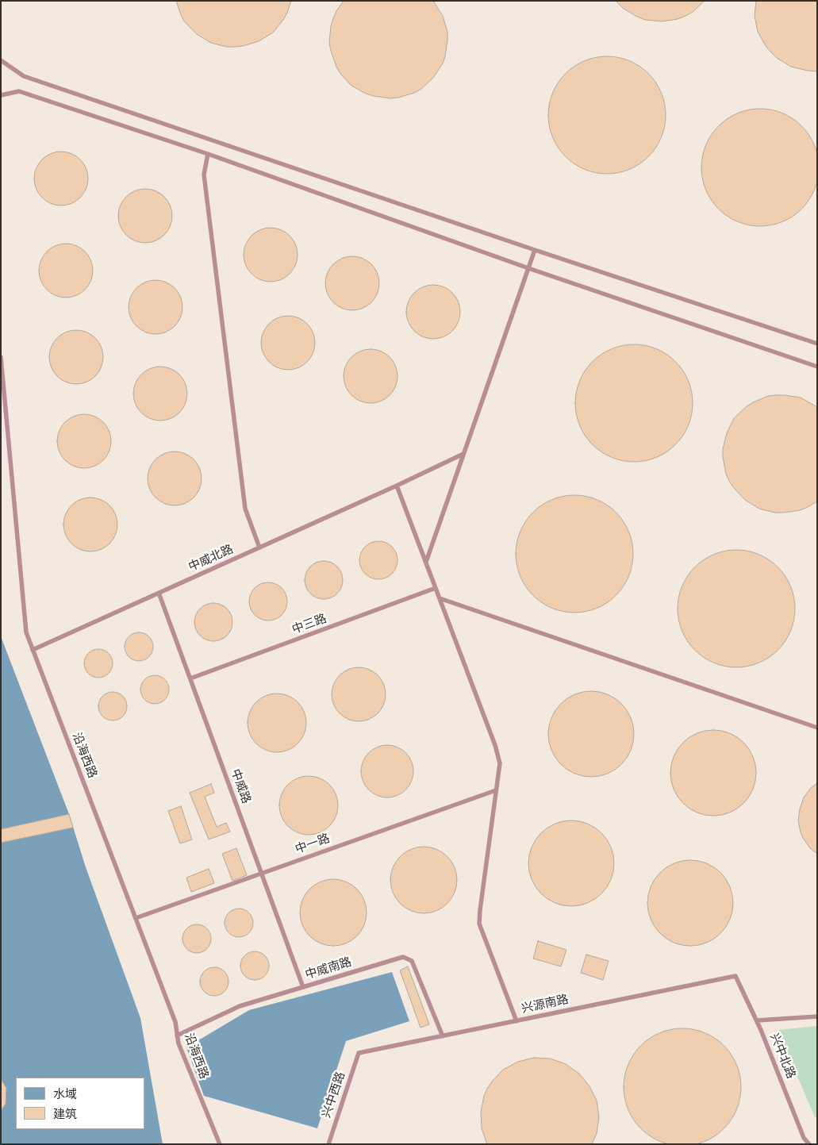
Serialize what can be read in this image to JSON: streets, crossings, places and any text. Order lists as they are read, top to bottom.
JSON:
{
  "streets": {
    "lane": [
      "中威北路",
      "中三路",
      "沿海西路",
      "中威路",
      "中一路",
      "中威南路",
      "兴源南路",
      "兴中北路",
      "兴中西路"
    ]
  },
  "crossings": [
    ["中威北路", "沿海西路"],
    ["中威北路", "中威路"],
    ["中三路", "中威路"],
    ["沿海西路", "中一路"],
    ["沿海西路", "中威南路"],
    ["中威路", "中一路"],
    ["中威路", "中威南路"],
    ["中威南路", "兴源南路"],
    ["兴源南路", "兴中北路"],
    ["兴源南路", "兴中西路"]
  ],
  "legend": ["水域", "建筑"]
}
